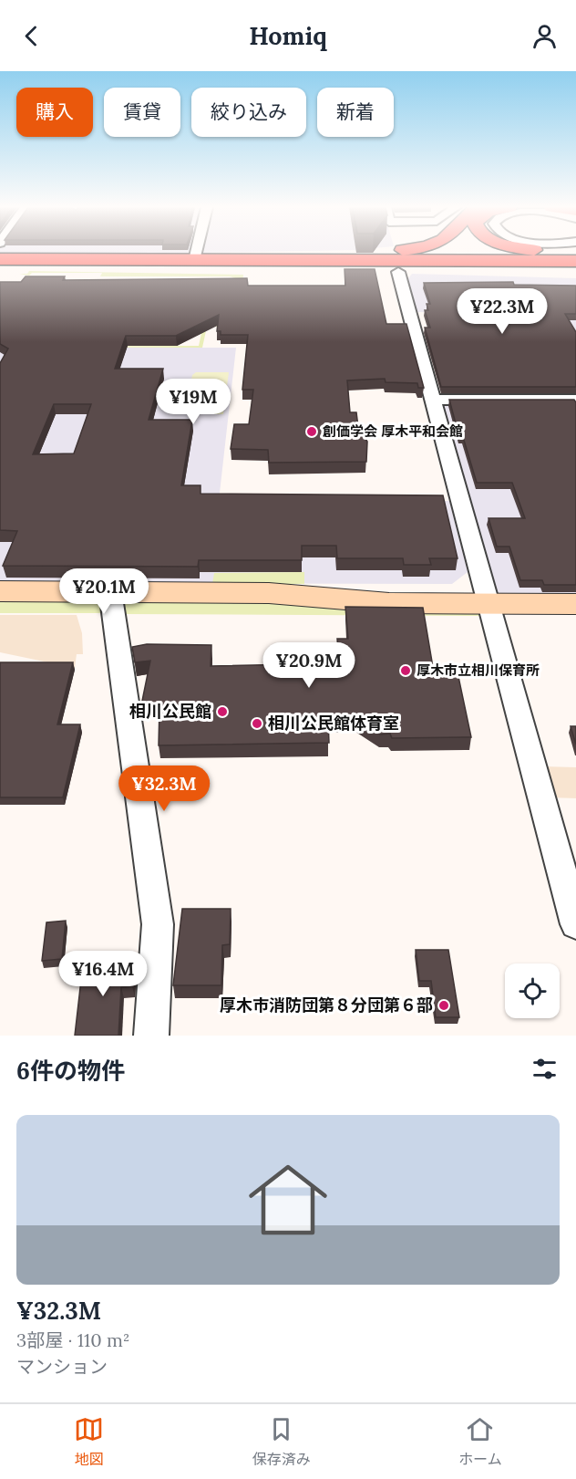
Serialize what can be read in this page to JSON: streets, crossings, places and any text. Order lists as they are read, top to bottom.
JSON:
{
  "places": [
    "創価学会 厚木平和会館",
    "厚木市立相川保育所",
    "相川公民館",
    "相川公民館体育室",
    "厚木市消防団第８分団第６部"
  ],
  "page": {
    "header": "Homiq",
    "chip": [
      "購入",
      "賃貸",
      "絞り込み",
      "新着"
    ],
    "price": [
      "¥22.3M",
      "¥19M",
      "¥20.1M",
      "¥20.9M",
      "¥32.3M",
      "¥16.4M"
    ],
    "heading": "6件の物件",
    "list": [
      {
        "name": "¥32.3M",
        "note": "3部屋 · 110 m² · マンション"
      }
    ],
    "tabs": ["地図", "保存済み", "ホーム"]
  }
}
